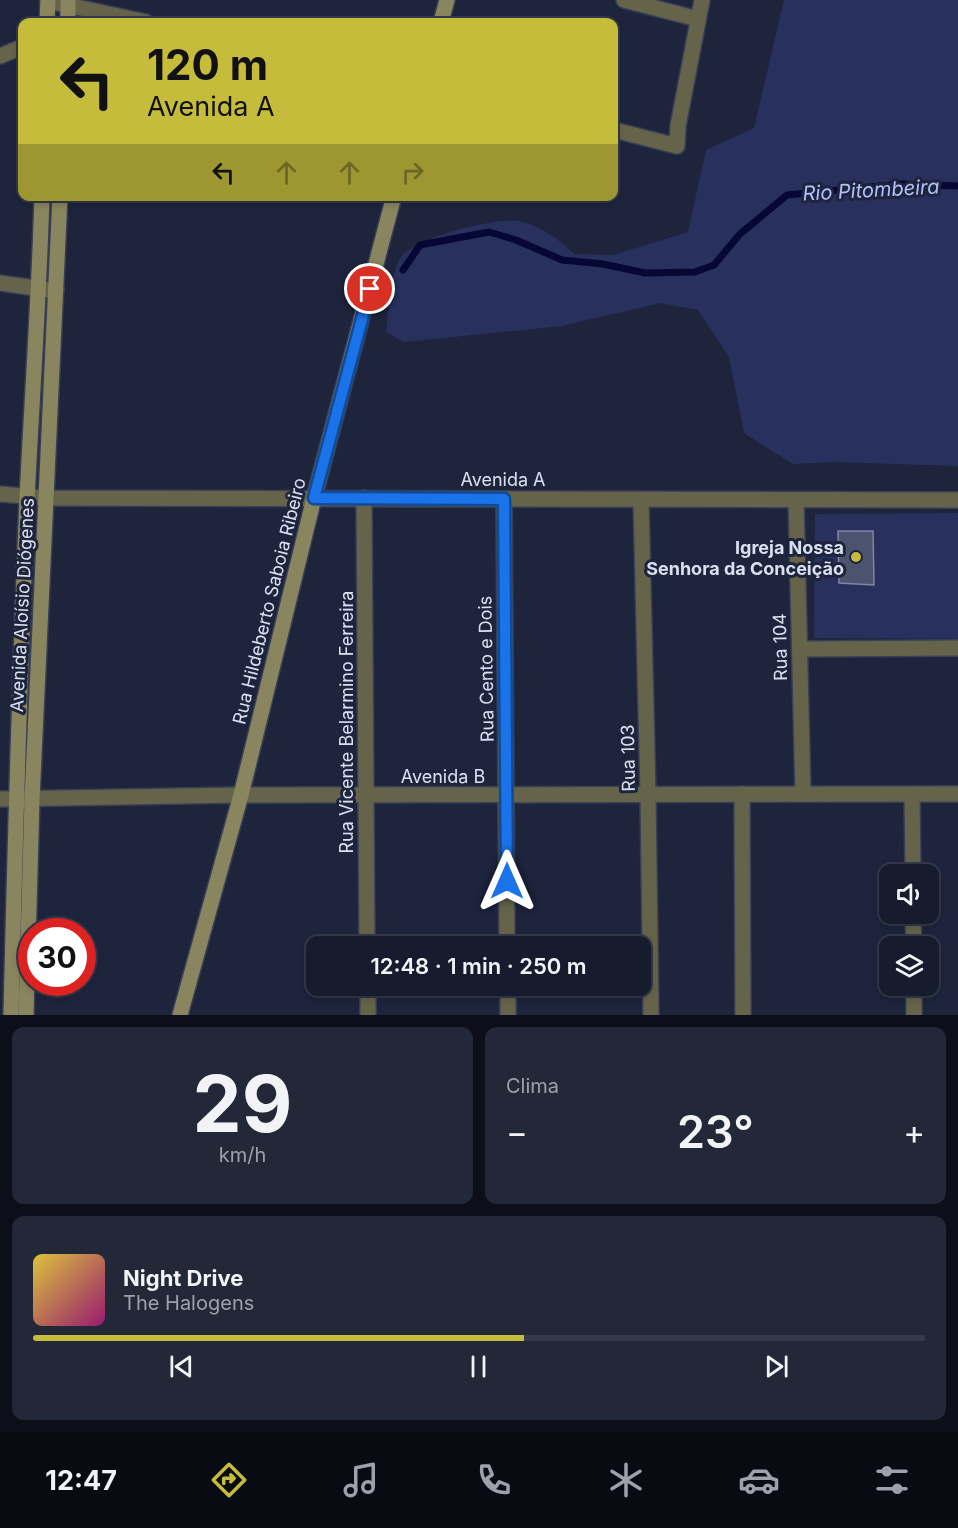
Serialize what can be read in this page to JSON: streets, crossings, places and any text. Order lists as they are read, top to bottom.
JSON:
{
  "streets": {
    "street": [
      "Avenida A",
      "Rua Hildeberto Saboia Ribeiro",
      "Avenida Aloísio Diógenes",
      "Rua 104",
      "Rua Cento e Dois",
      "Rua Vicente Belarmino Ferreira",
      "Rua 103",
      "Avenida B"
    ]
  },
  "crossings": [
    ["Avenida A", "Rua Hildeberto Saboia Ribeiro"],
    ["Avenida A", "Avenida Aloísio Diógenes"],
    ["Avenida A", "Rua 104"],
    ["Avenida A", "Rua Cento e Dois"],
    ["Avenida A", "Rua Vicente Belarmino Ferreira"],
    ["Avenida A", "Rua 103"],
    ["Rua Hildeberto Saboia Ribeiro", "Avenida B"],
    ["Avenida Aloísio Diógenes", "Avenida B"],
    ["Rua 104", "Avenida B"],
    ["Rua Cento e Dois", "Avenida B"],
    ["Rua Vicente Belarmino Ferreira", "Avenida B"],
    ["Rua 103", "Avenida B"]
  ],
  "water": ["Rio Pitombeira"],
  "places": ["Igreja Nossa Senhora da Conceição"],
  "page": {
    "turn": ["120 m", "Avenida A"],
    "limit": "30",
    "trip": "12:48 · 1 min · 250 m",
    "tile": [
      ["29", "km/h"],
      "Clima"
    ],
    "heat": ["−", "23°", "+"],
    "song": ["Night Drive", "The Halogens"],
    "tabs": "12:47"
  }
}
